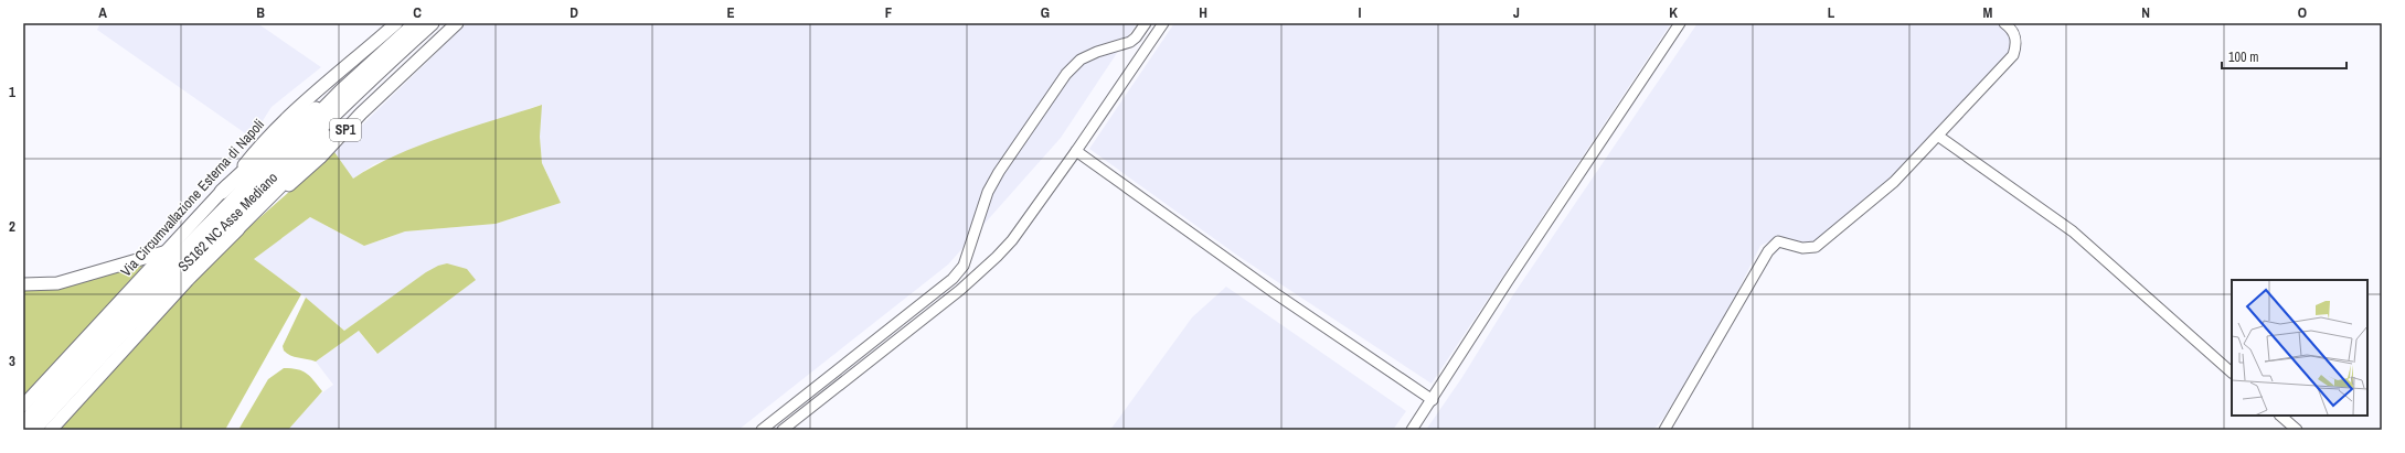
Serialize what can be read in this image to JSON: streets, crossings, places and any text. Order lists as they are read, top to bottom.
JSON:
{
  "streets": {
    "highway": ["SS162 NC Asse Mediano"],
    "main road": ["SP1", "Via Circumvallazione Esterna di Napoli"]
  },
  "scale_bar": "100 m",
  "grid": {
    "columns": [
      "A",
      "B",
      "C",
      "D",
      "E",
      "F",
      "G",
      "H",
      "I",
      "J",
      "K",
      "L",
      "M",
      "N",
      "O"
    ],
    "rows": ["1", "2", "3"]
  }
}
